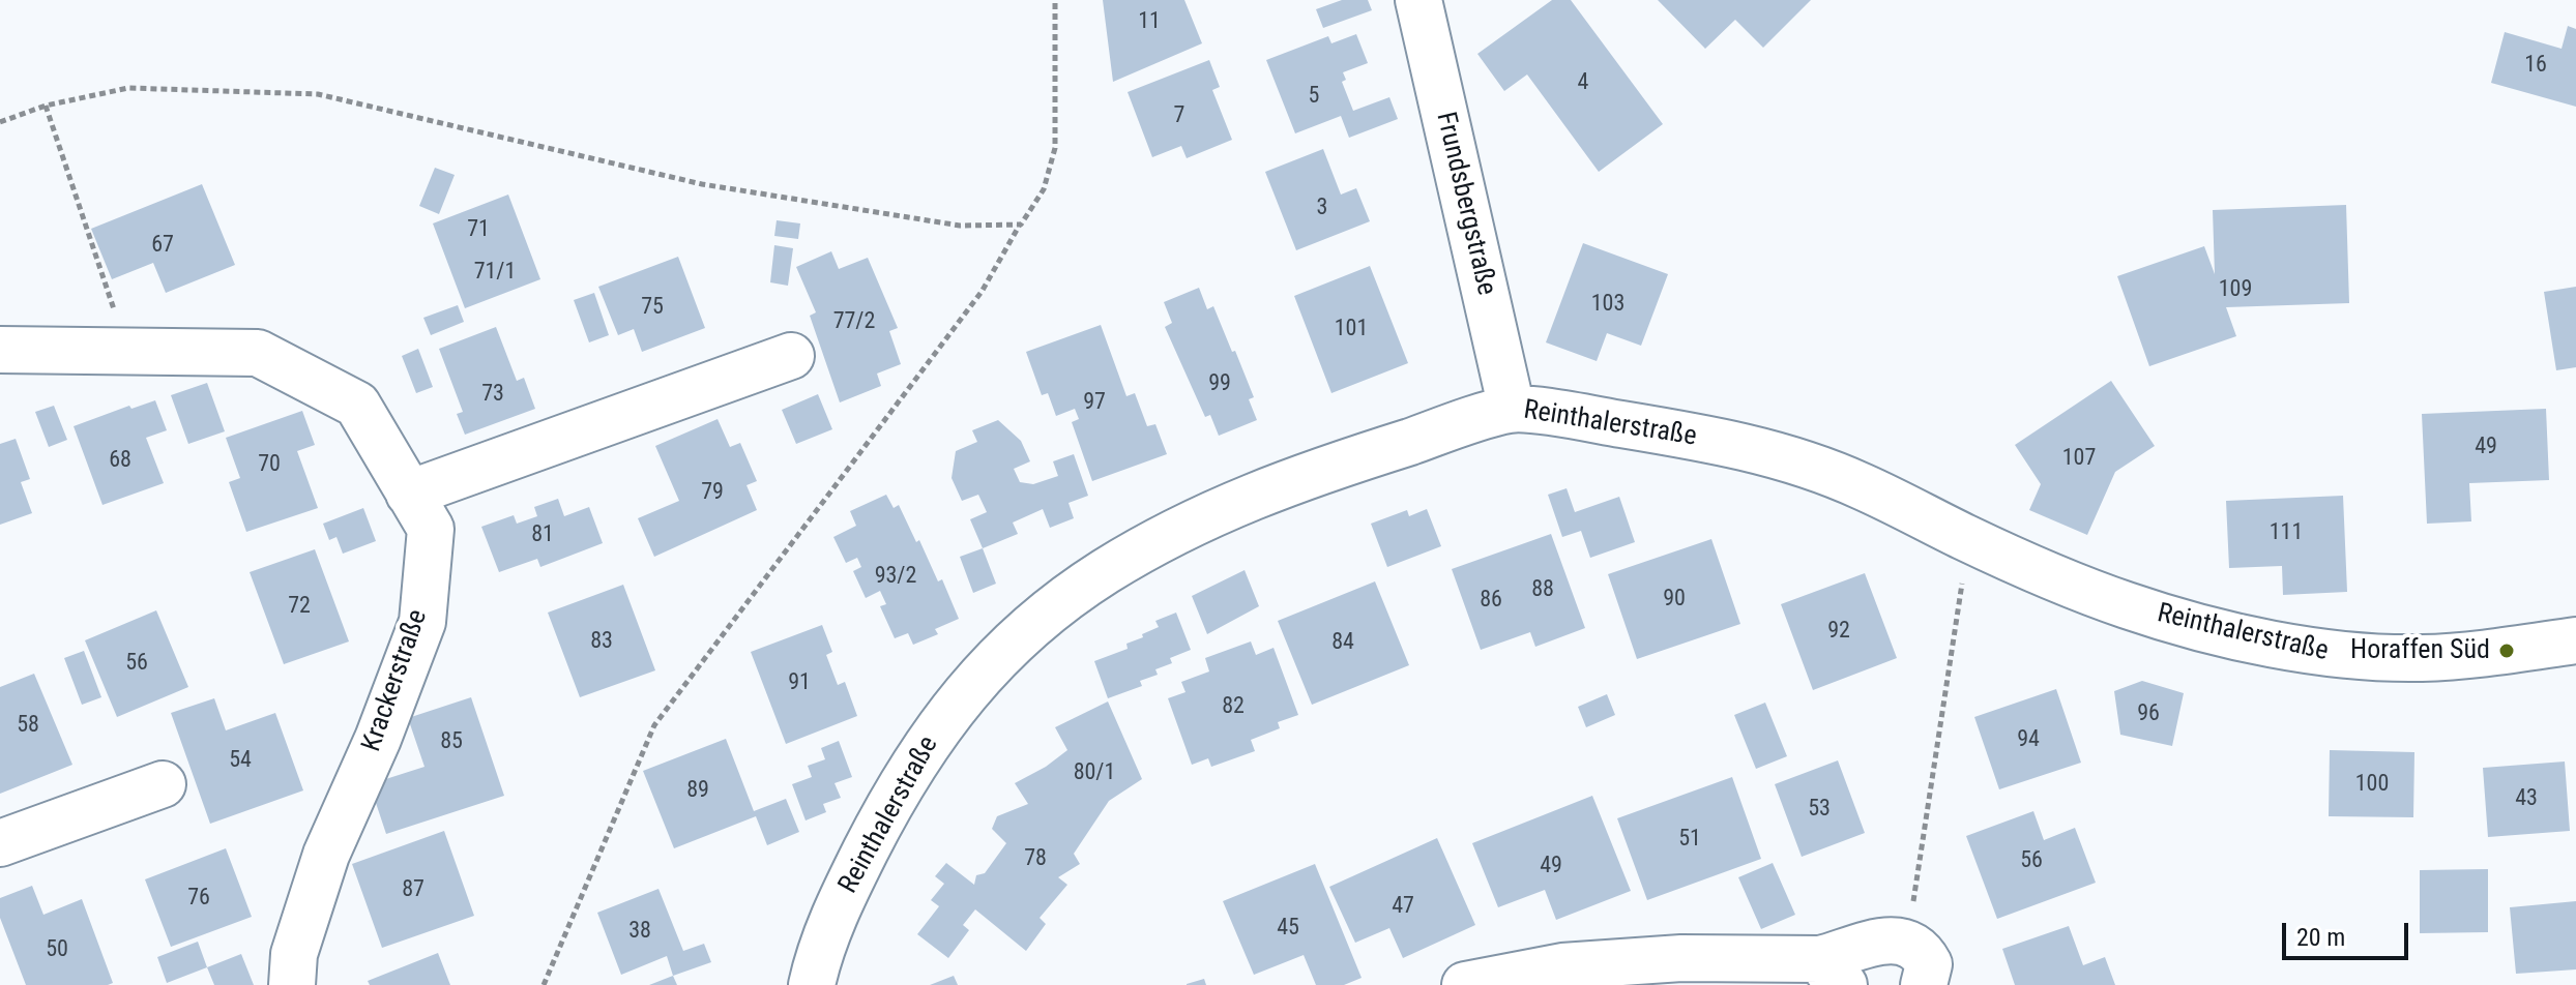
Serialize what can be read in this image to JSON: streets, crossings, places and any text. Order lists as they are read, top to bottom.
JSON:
{
  "streets": {
    "street": ["Frundsbergstraße", "Reinthalerstraße", "Krackerstraße"]
  },
  "crossings": [
    ["Frundsbergstraße", "Reinthalerstraße"]
  ],
  "places": ["Horaffen Süd"],
  "house_numbers": [
    "11",
    "16",
    "4",
    "5",
    "7",
    "3",
    "71",
    "67",
    "71/1",
    "109",
    "103",
    "75",
    "77/2",
    "101",
    "99",
    "73",
    "97",
    "49",
    "107",
    "68",
    "70",
    "79",
    "111",
    "81",
    "93/2",
    "88",
    "90",
    "86",
    "72",
    "92",
    "83",
    "84",
    "56",
    "91",
    "82",
    "96",
    "58",
    "94",
    "85",
    "54",
    "80/1",
    "100",
    "89",
    "43",
    "53",
    "51",
    "78",
    "56",
    "49",
    "87",
    "76",
    "47",
    "45",
    "38",
    "50"
  ],
  "scale_bar": "20 m"
}
